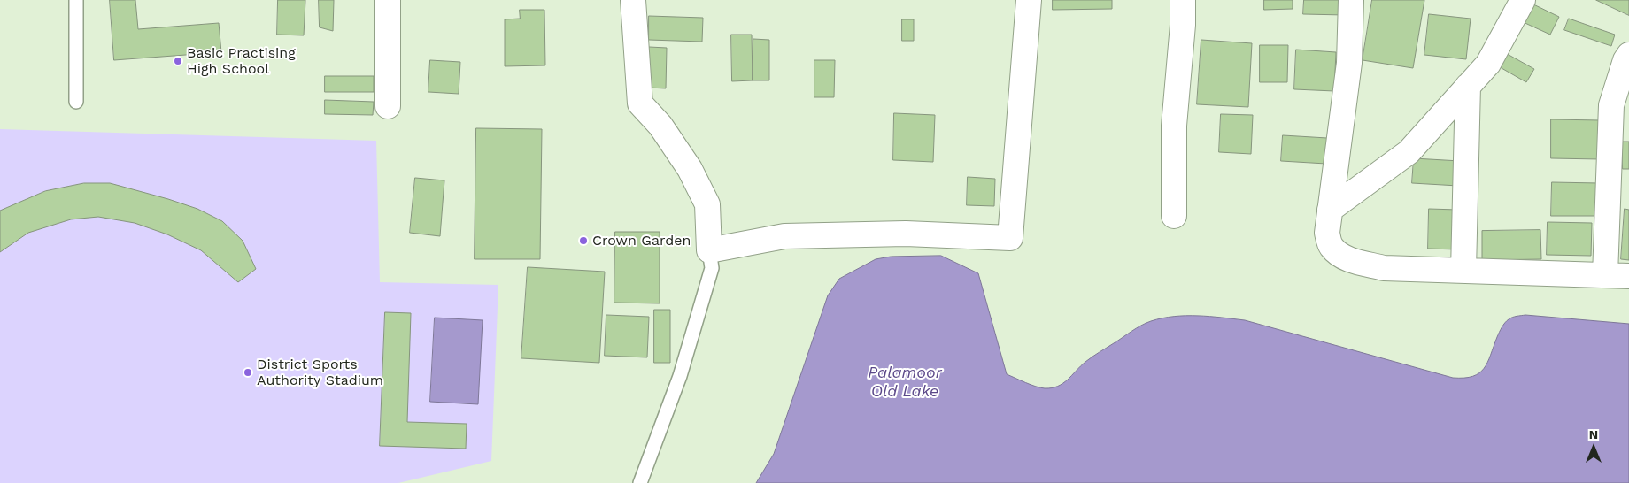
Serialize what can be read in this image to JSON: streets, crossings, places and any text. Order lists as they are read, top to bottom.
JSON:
{
  "water": ["Palamoor Old Lake"],
  "places": ["Basic Practising High School", "Crown Garden", "District Sports Authority Stadium"],
  "north": "top"
}
